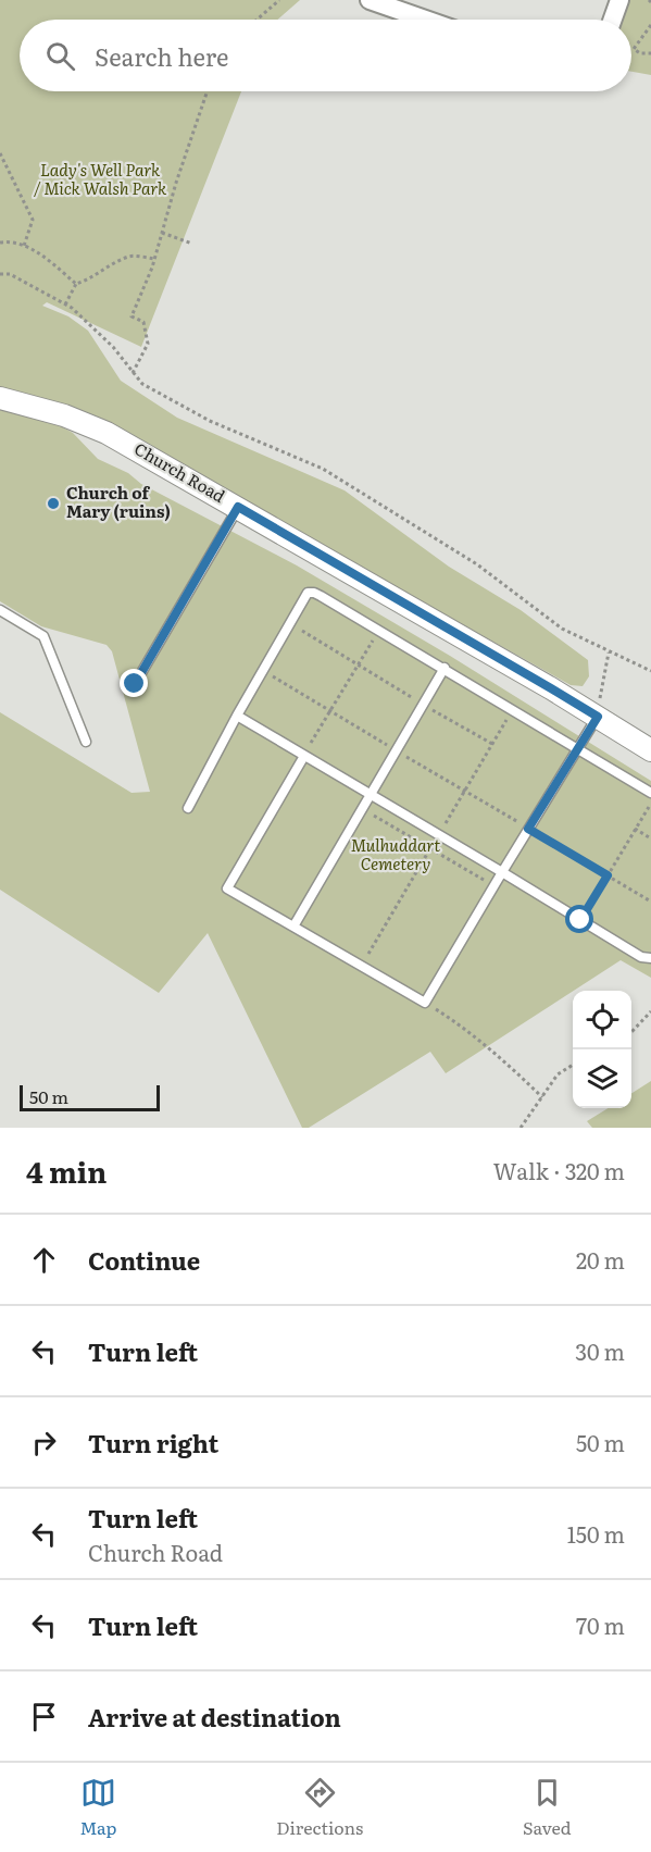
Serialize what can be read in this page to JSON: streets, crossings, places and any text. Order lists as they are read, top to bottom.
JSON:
{
  "streets": {
    "street": ["Church Road"]
  },
  "parks": ["Lady's Well Park / Mick Walsh Park", "Mulhuddart Cemetery"],
  "places": ["Church of Mary (ruins)"],
  "scale_bar": "50 m",
  "page": {
    "search": "Search here",
    "scale": "50 m",
    "heading": ["4 min", "Walk · 320 m"],
    "list": [
      ["Continue", "20 m"],
      ["Turn left", "30 m"],
      ["Turn right", "50 m"],
      ["Turn left", "Church Road", "150 m"],
      ["Turn left", "70 m"],
      "Arrive at destination"
    ],
    "nav": ["Map", "Directions", "Saved"]
  }
}
